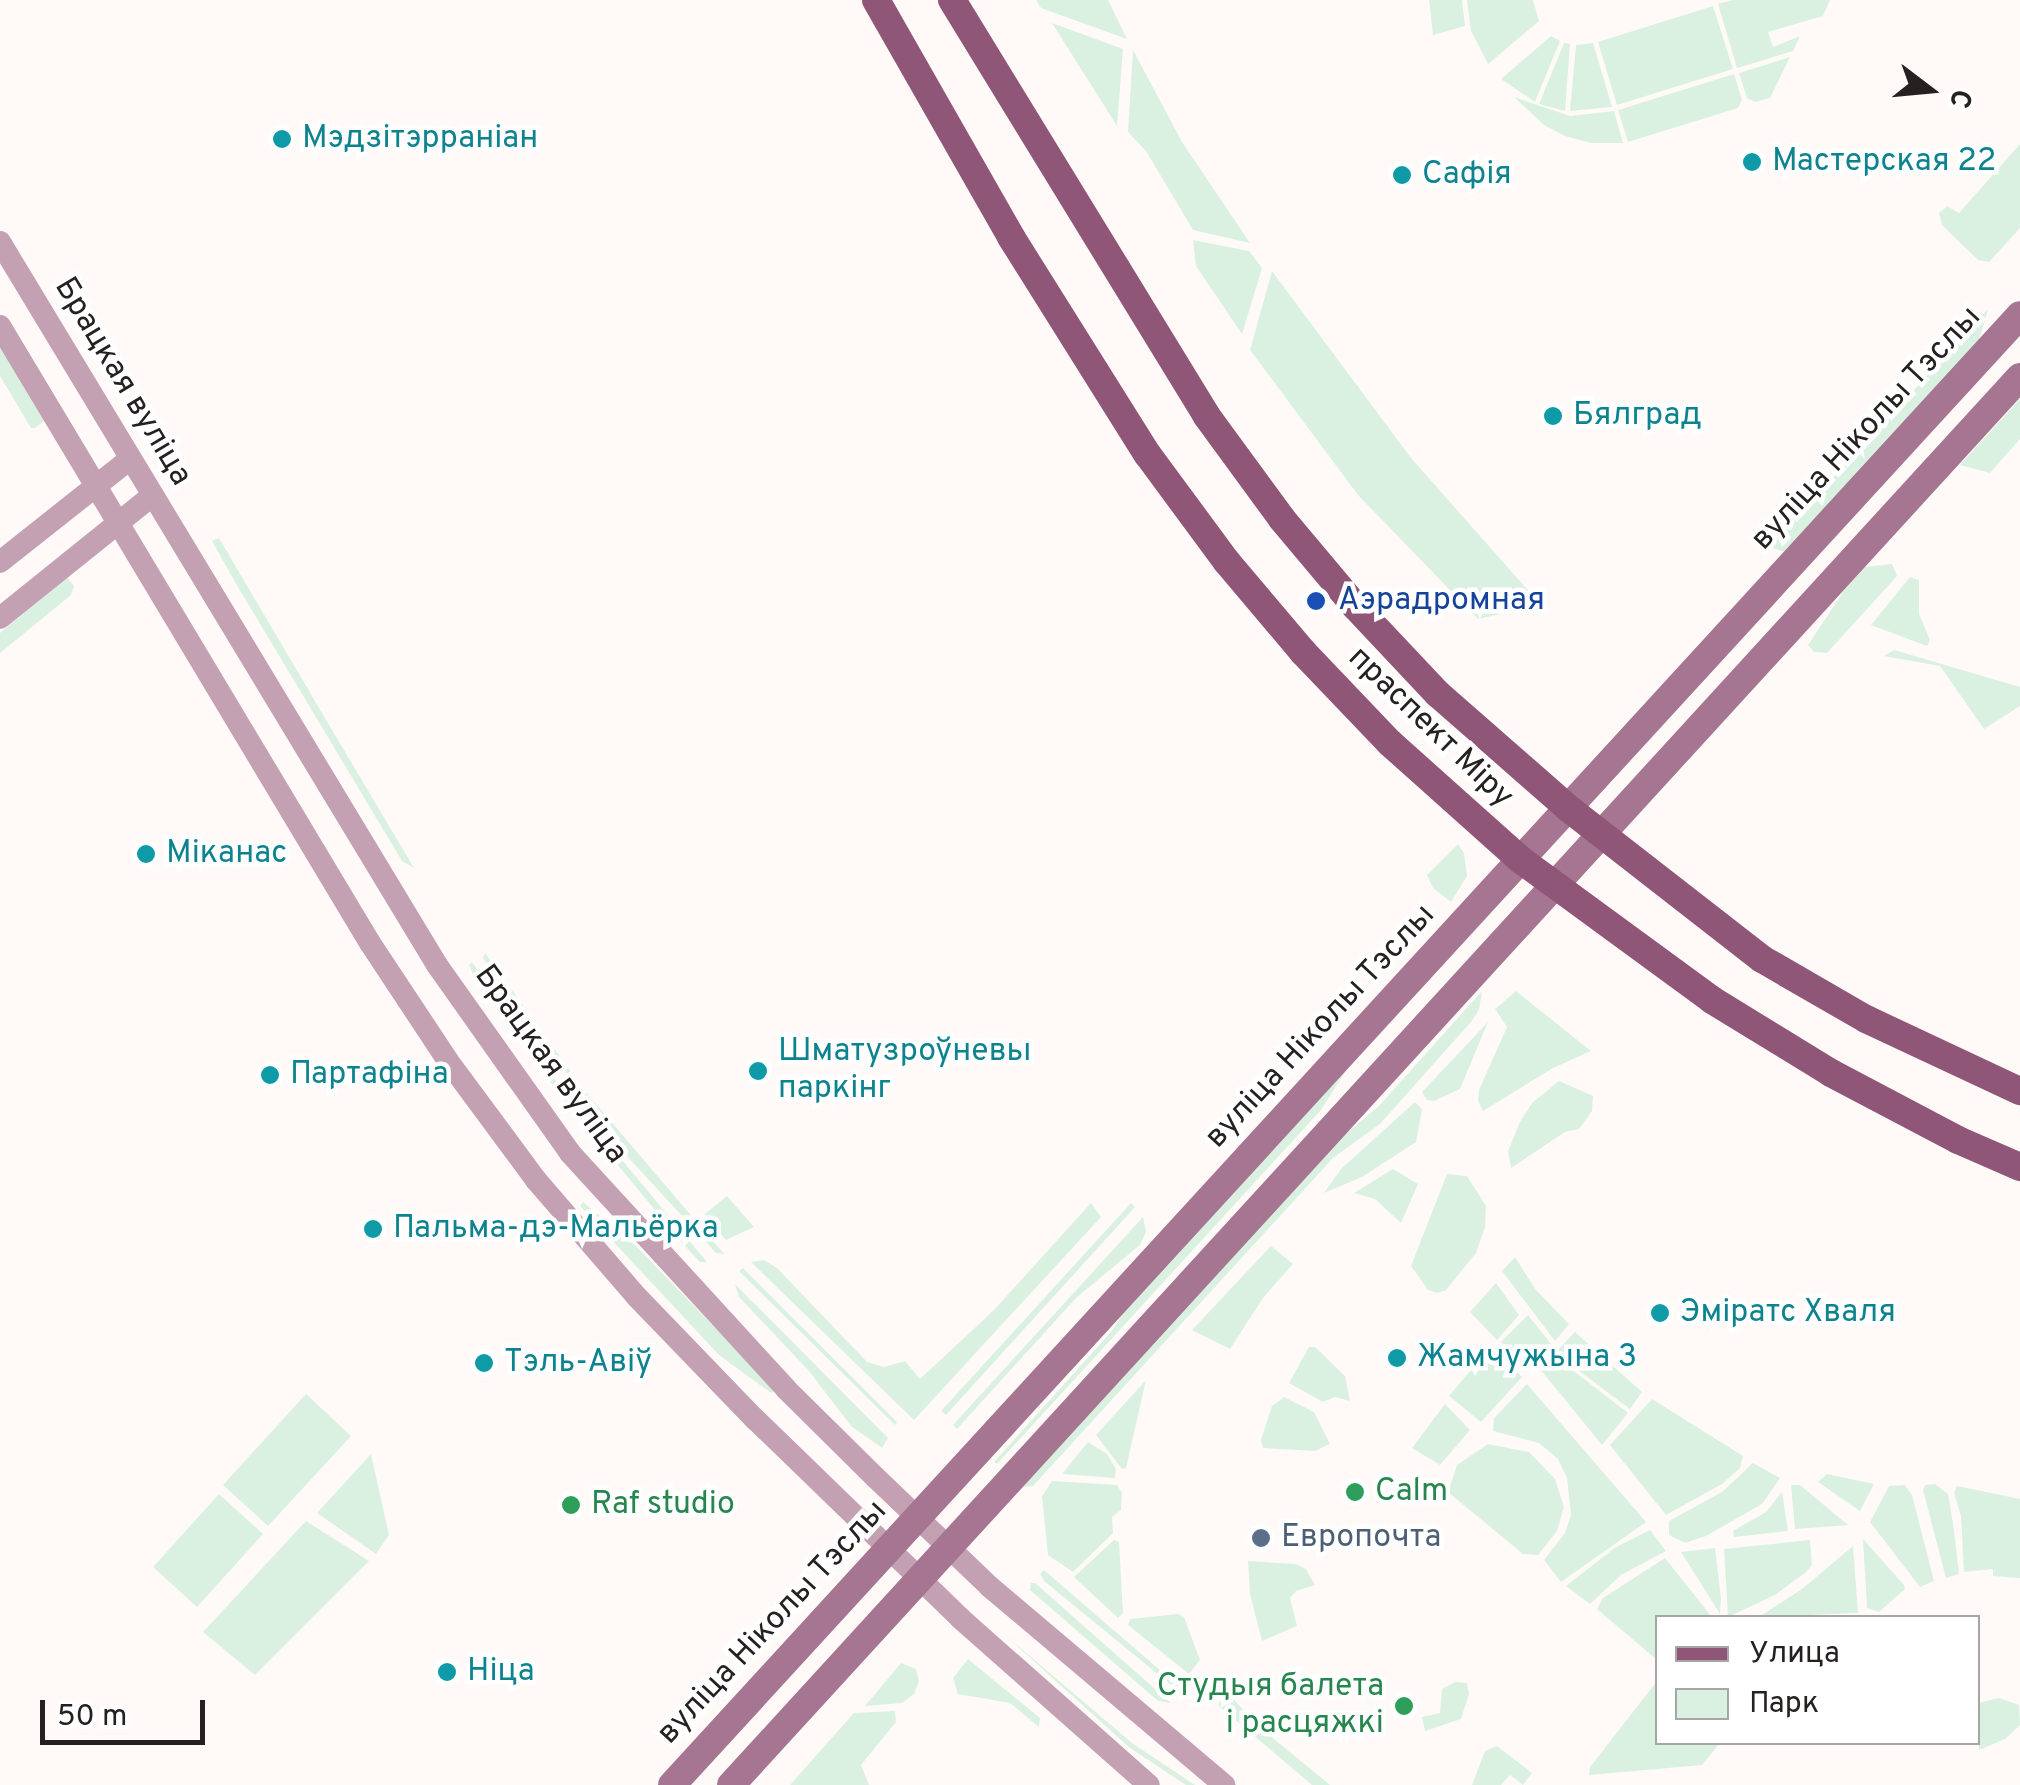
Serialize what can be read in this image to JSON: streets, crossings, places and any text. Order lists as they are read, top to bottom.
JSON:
{
  "streets": {
    "main road": ["вуліца Ніколы Тэслы", "праспект Міру"],
    "street": ["Брацкая вуліца"]
  },
  "crossings": [
    ["Брацкая вуліца", "вуліца Ніколы Тэслы"],
    ["вуліца Ніколы Тэслы", "праспект Міру"]
  ],
  "places": [
    "Мэдзітэрраніан",
    "Мастерская 22",
    "Сафія",
    "Бялград",
    "Аэрадромная",
    "Міканас",
    "Шматузроўневы паркінг",
    "Партафіна",
    "Пальма-дэ-Мальёрка",
    "Эміратс Хваля",
    "Жамчужына 3",
    "Тэль-Авіў",
    "Calm",
    "Raf studio",
    "Европочта",
    "Ніца",
    "Студыя балета і расцяжкі"
  ],
  "legend": ["Улица", "Парк"],
  "scale_bar": "50 m",
  "north": "right"
}
